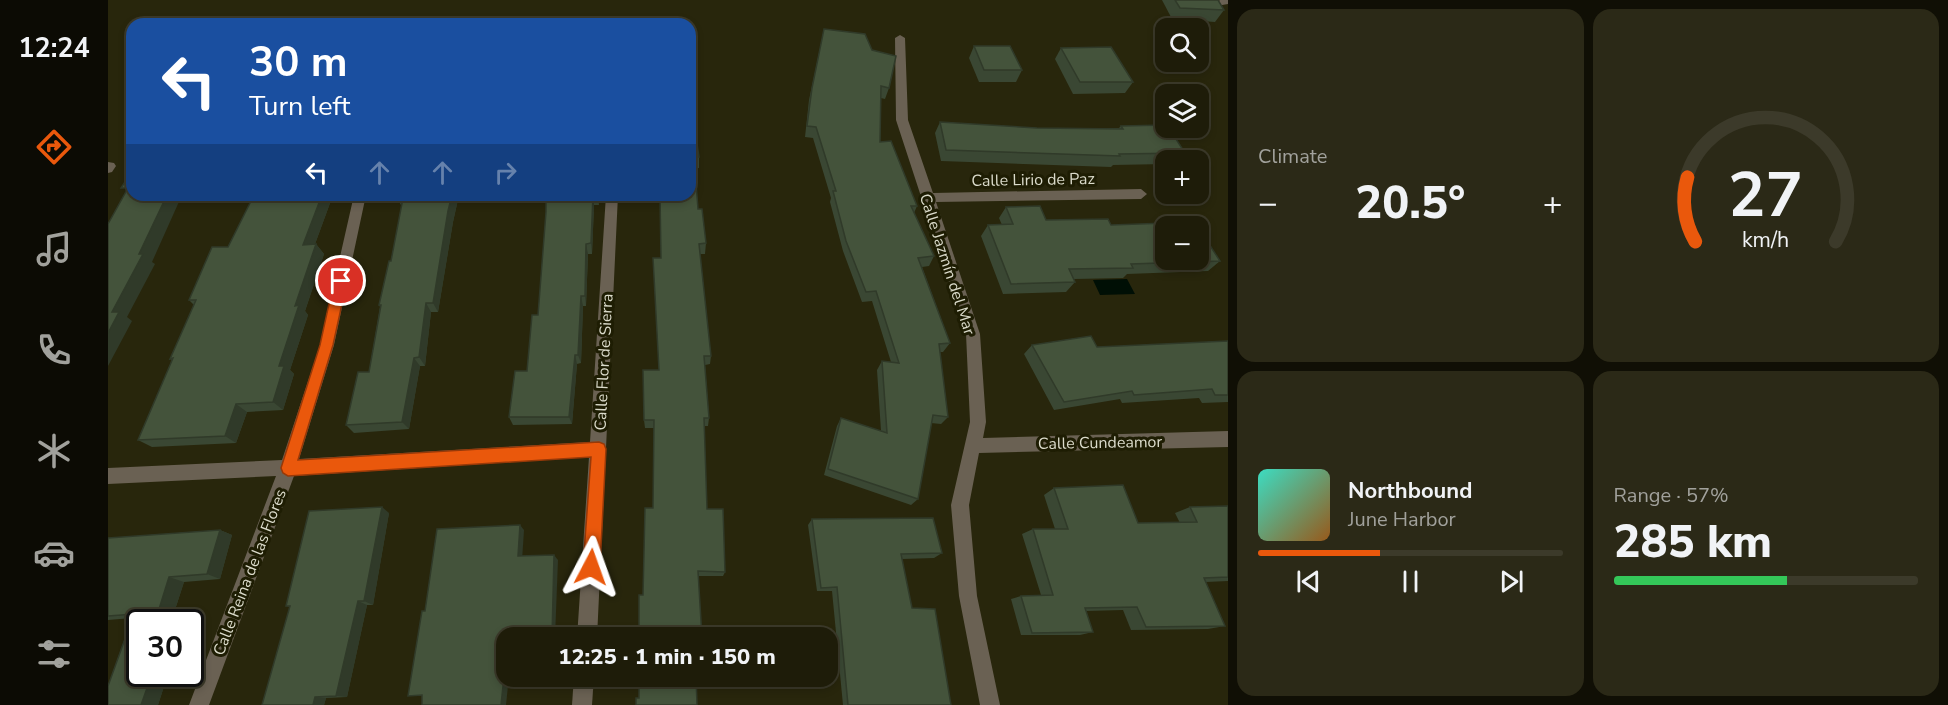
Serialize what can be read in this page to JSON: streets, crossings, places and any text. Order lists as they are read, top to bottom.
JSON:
{
  "streets": {
    "street": [
      "Calle Lirio de Paz",
      "Calle Jazmín del Mar",
      "Calle Flor de Sierra",
      "Calle Cundeamor",
      "Calle Reina de las Flores"
    ]
  },
  "crossings": [
    ["Calle Lirio de Paz", "Calle Jazmín del Mar"],
    ["Calle Jazmín del Mar", "Calle Cundeamor"]
  ],
  "page": {
    "tabs": "12:24",
    "tile": [
      "Climate",
      ["Range · 57%", "285 km"]
    ],
    "map_buttons": ["+", "−"],
    "turn": ["30 m", "Turn left"],
    "heat": ["−", "20.5°", "+"],
    "song": ["Northbound", "June Harbor"],
    "limit": "30",
    "trip": "12:25 · 1 min · 150 m",
    "gauge": ["27", "km/h"]
  }
}
